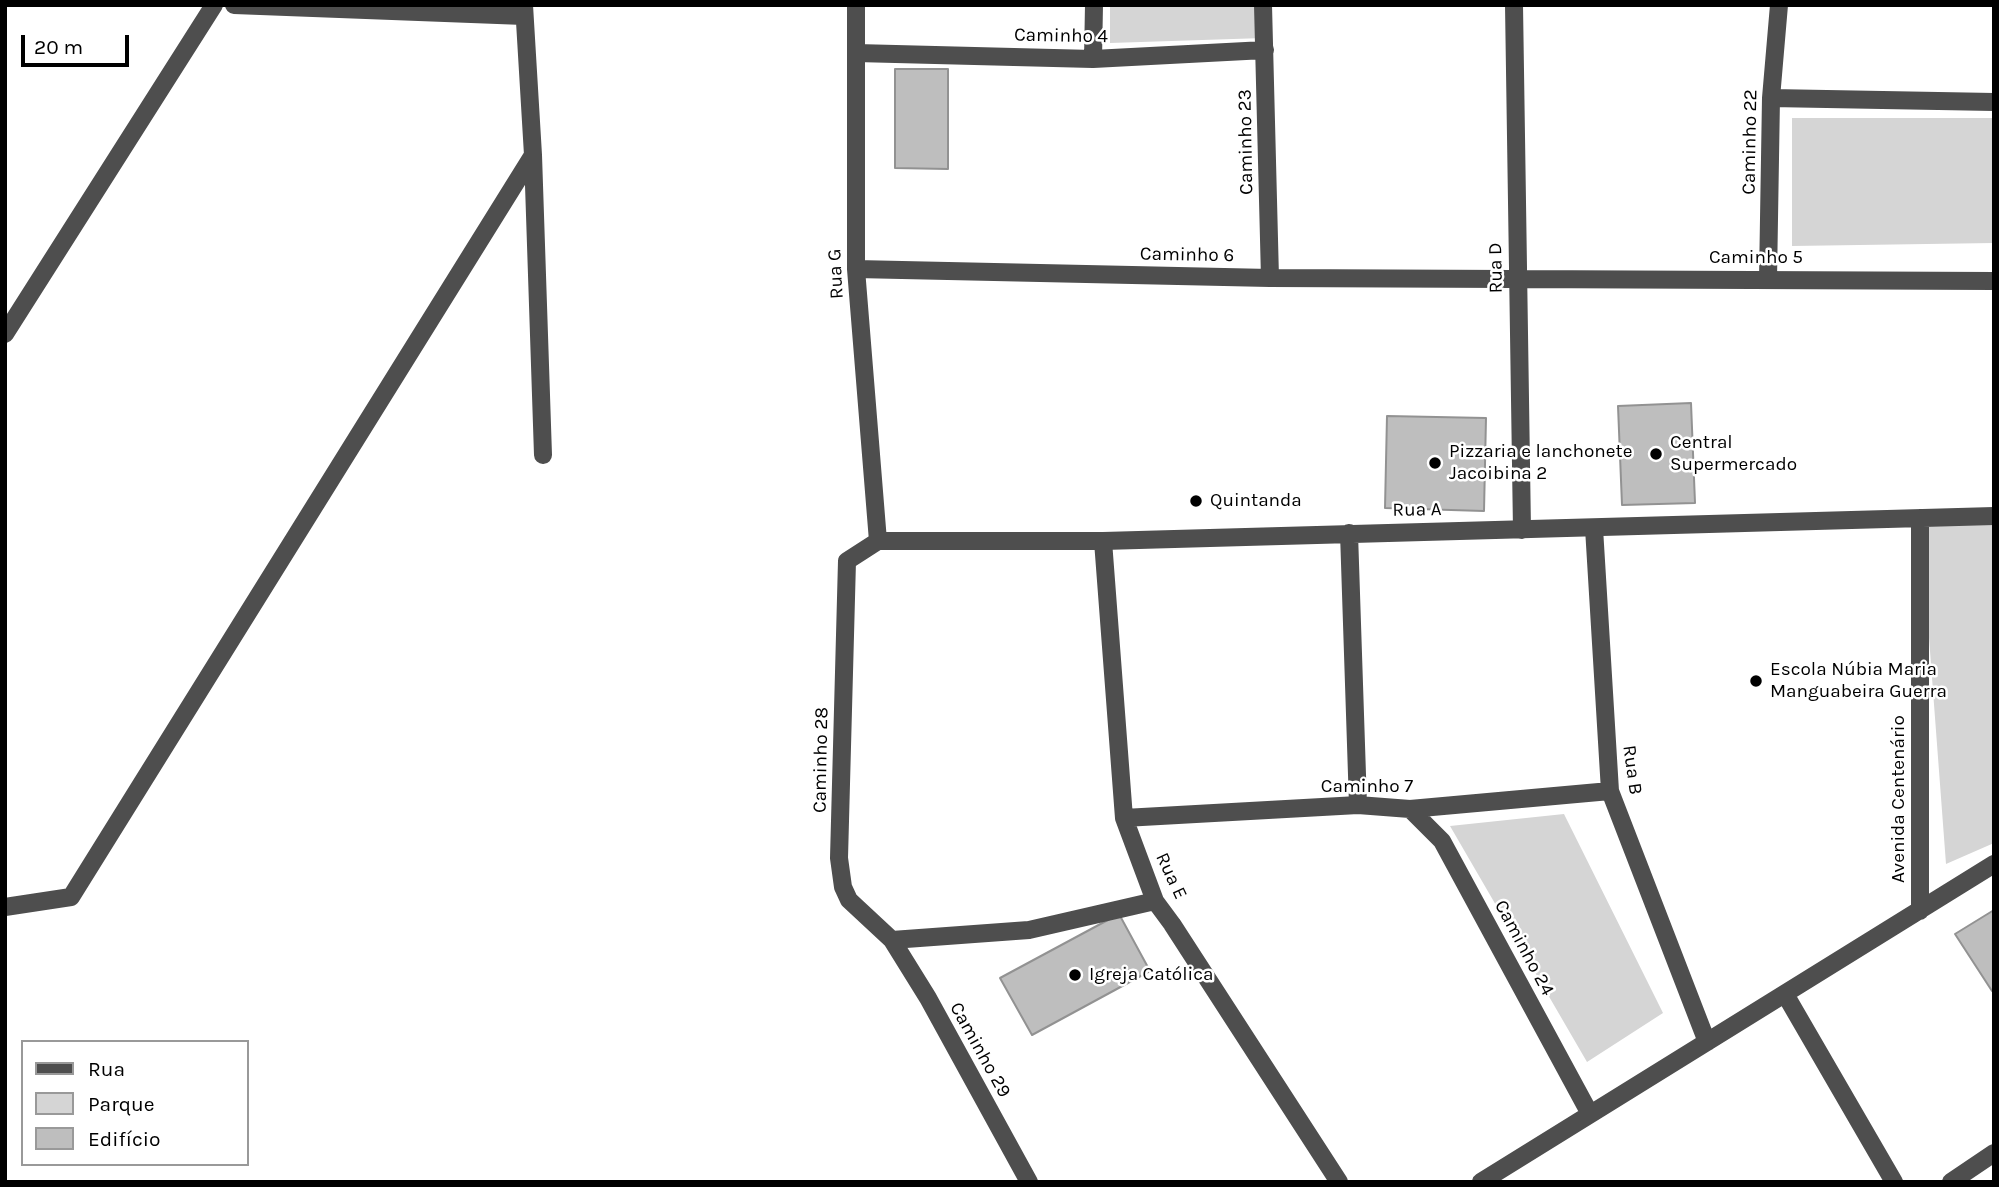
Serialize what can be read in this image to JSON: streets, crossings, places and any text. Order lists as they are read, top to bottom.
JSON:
{
  "streets": {
    "street": [
      "Caminho 4",
      "Caminho 23",
      "Caminho 22",
      "Caminho 6",
      "Caminho 5",
      "Rua D",
      "Rua G",
      "Rua A",
      "Caminho 28",
      "Rua B",
      "Caminho 7",
      "Avenida Centenário",
      "Rua E",
      "Caminho 24",
      "Caminho 29"
    ]
  },
  "crossings": [
    ["Caminho 4", "Caminho 23"],
    ["Caminho 4", "Rua G"],
    ["Caminho 23", "Caminho 6"],
    ["Caminho 22", "Caminho 5"],
    ["Caminho 6", "Caminho 5"],
    ["Caminho 6", "Rua D"],
    ["Caminho 6", "Rua G"],
    ["Caminho 5", "Rua D"],
    ["Rua D", "Rua A"],
    ["Rua G", "Rua A"],
    ["Rua G", "Caminho 28"],
    ["Rua A", "Caminho 28"],
    ["Rua A", "Rua B"],
    ["Rua A", "Avenida Centenário"],
    ["Rua A", "Rua E"],
    ["Caminho 28", "Caminho 29"],
    ["Rua B", "Caminho 7"],
    ["Caminho 7", "Rua E"],
    ["Caminho 7", "Caminho 24"]
  ],
  "places": [
    "Central Supermercado",
    "Pizzaria e lanchonete Jacoibina 2",
    "Quintanda",
    "Escola Núbia Maria Manguabeira Guerra",
    "Igreja Católica"
  ],
  "legend": ["Rua", "Parque", "Edifício"],
  "scale_bar": "20 m"
}
